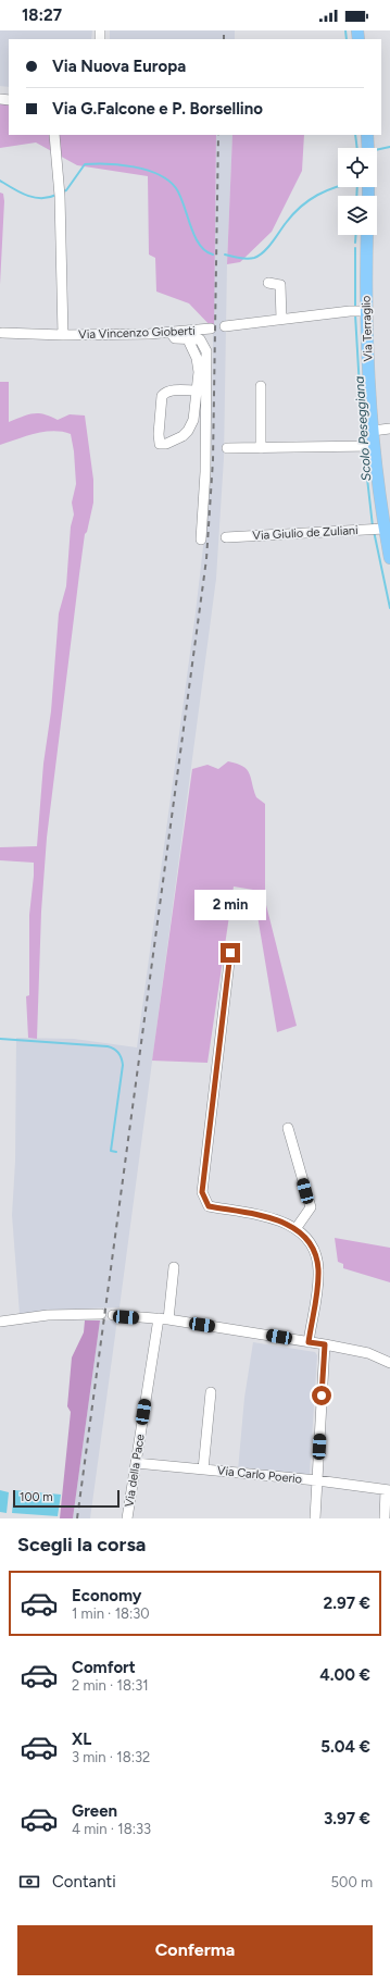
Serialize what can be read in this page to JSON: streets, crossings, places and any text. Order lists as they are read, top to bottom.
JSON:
{
  "streets": {
    "main road": ["Via Terraglio"],
    "street": [
      "Via Vincenzo Gioberti",
      "Via Giulio de Zuliani",
      "Via della Pace",
      "Via Carlo Poerio"
    ]
  },
  "crossings": [
    ["Via Terraglio", "Via Giulio de Zuliani"],
    ["Via della Pace", "Via Carlo Poerio"]
  ],
  "water": ["Scolo Peseggiana"],
  "scale_bar": "100 m",
  "page": {
    "status": "18:27",
    "banner": ["Via Nuova Europa", "Via G.Falcone e P. Borsellino"],
    "bubble": "2 min",
    "scale": "100 m",
    "heading": "Scegli la corsa",
    "list": [
      {
        "name": "Economy",
        "note": "1 min · 18:30",
        "value": "2.97 €"
      },
      {
        "name": "Comfort",
        "note": "2 min · 18:31",
        "value": "4.00 €"
      },
      {
        "name": "XL",
        "note": "3 min · 18:32",
        "value": "5.04 €"
      },
      {
        "name": "Green",
        "note": "4 min · 18:33",
        "value": "3.97 €"
      }
    ],
    "pay": ["Contanti", "500 m"],
    "buttons": "Conferma"
  }
}
